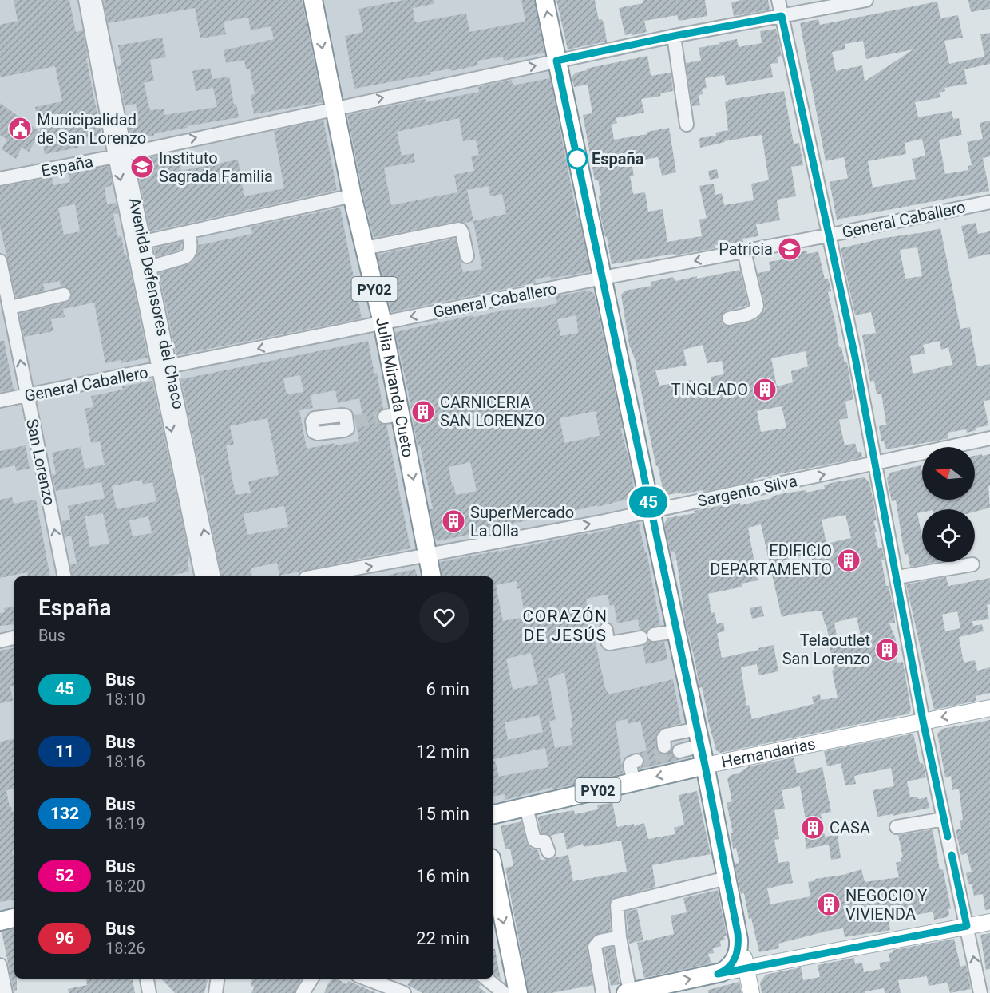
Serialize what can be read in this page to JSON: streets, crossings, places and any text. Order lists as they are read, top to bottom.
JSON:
{
  "streets": {
    "highway": ["PY02", "Julia Miranda Cueto", "Hernandarias"],
    "street": [
      "España",
      "General Caballero",
      "Avenida Defensores del Chaco",
      "San Lorenzo",
      "Sargento Silva"
    ]
  },
  "crossings": [
    ["España", "Avenida Defensores del Chaco"],
    ["España", "Julia Miranda Cueto"],
    ["General Caballero", "Avenida Defensores del Chaco"],
    ["General Caballero", "Julia Miranda Cueto"],
    ["General Caballero", "San Lorenzo"],
    ["Julia Miranda Cueto", "Sargento Silva"]
  ],
  "one_way": [
    "General Caballero",
    "Julia Miranda Cueto",
    "San Lorenzo",
    "Sargento Silva"
  ],
  "districts": ["CORAZÓN DE JESÚS"],
  "places": {
    "public building": ["Municipalidad de San Lorenzo"],
    "other": ["España"],
    "school or university": ["Instituto Sagrada Familia", "Patricia"],
    "building": [
      "TINGLADO",
      "CARNICERIA SAN LORENZO",
      "SuperMercado La Olla",
      "EDIFICIO DEPARTAMENTO",
      "Telaoutlet San Lorenzo",
      "CASA",
      "NEGOCIO Y VIVIENDA"
    ]
  },
  "lines": ["bus line 45"],
  "north": "left",
  "page": {
    "on_map": "45",
    "heading": ["España", "Bus"],
    "list": [
      {
        "mark": "45",
        "name": "Bus",
        "note": "18:10",
        "value": "6 min"
      },
      {
        "mark": "11",
        "name": "Bus",
        "note": "18:16",
        "value": "12 min"
      },
      {
        "mark": "132",
        "name": "Bus",
        "note": "18:19",
        "value": "15 min"
      },
      {
        "mark": "52",
        "name": "Bus",
        "note": "18:20",
        "value": "16 min"
      },
      {
        "mark": "96",
        "name": "Bus",
        "note": "18:26",
        "value": "22 min"
      }
    ]
  }
}
